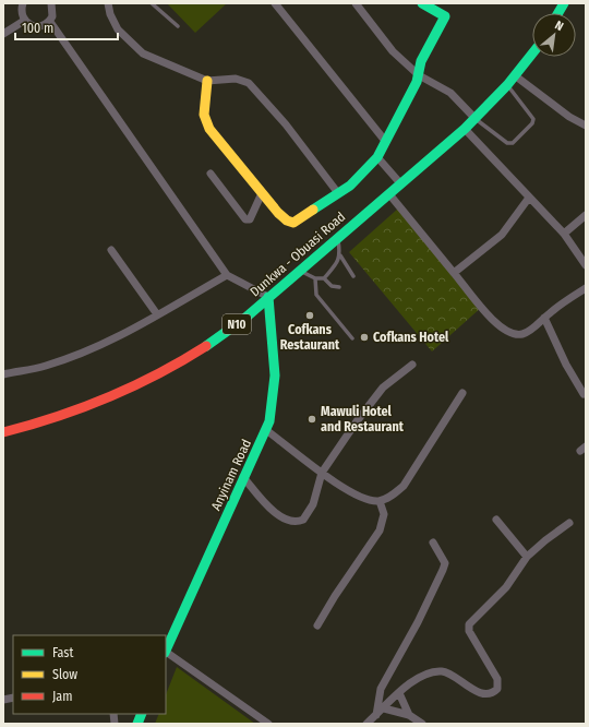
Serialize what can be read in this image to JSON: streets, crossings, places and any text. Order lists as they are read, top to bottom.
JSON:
{
  "streets": {
    "street": ["Dunkwa - Obuasi Road", "N10", "Anyinam Road"]
  },
  "crossings": [
    ["Dunkwa - Obuasi Road", "N10"],
    ["Dunkwa - Obuasi Road", "Anyinam Road"]
  ],
  "places": ["Cofkans Restaurant", "Cofkans Hotel", "Mawuli Hotel and Restaurant"],
  "legend": ["Fast", "Slow", "Jam"],
  "scale_bar": "100 m",
  "north": "top right"
}
